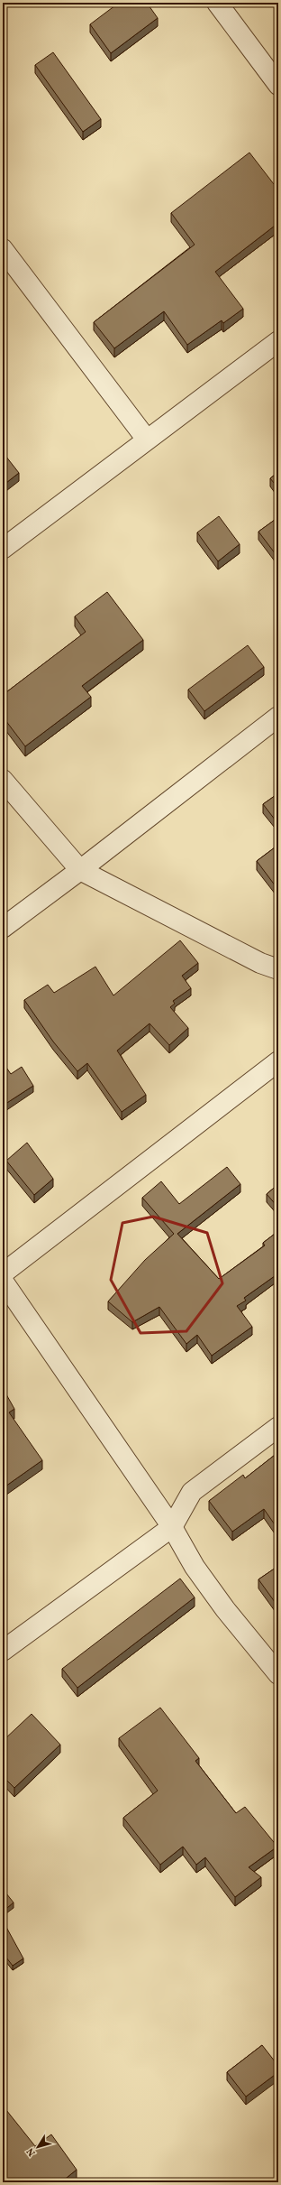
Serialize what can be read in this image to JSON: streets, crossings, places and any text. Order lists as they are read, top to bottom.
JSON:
{
  "north": "bottom left"
}
